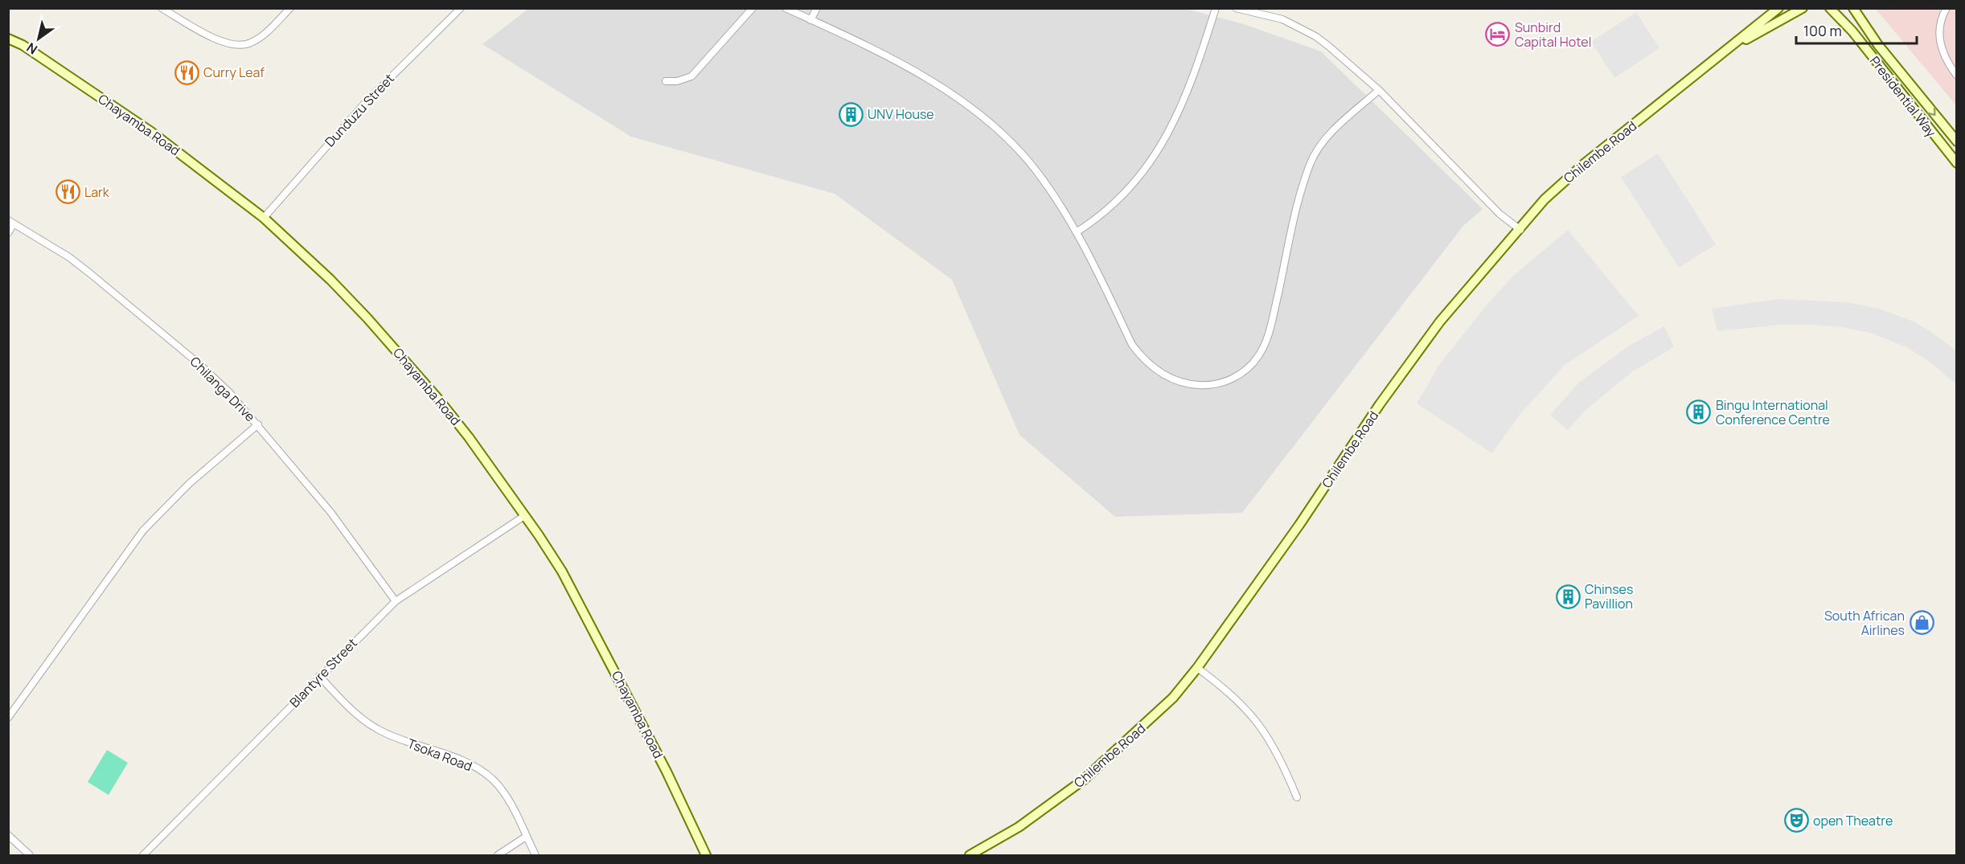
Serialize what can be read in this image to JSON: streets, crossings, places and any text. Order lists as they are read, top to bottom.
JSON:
{
  "streets": {
    "main road": ["Presidential Way", "Chayamba Road", "Chilembe Road"],
    "street": [
      "Dunduzu Street",
      "Chilanga Drive",
      "Blantyre Street",
      "Tsoka Road"
    ]
  },
  "crossings": [
    ["Dunduzu Street", "Chayamba Road"],
    ["Chayamba Road", "Blantyre Street"],
    ["Chilanga Drive", "Blantyre Street"],
    ["Blantyre Street", "Tsoka Road"]
  ],
  "places": {
    "hotel": ["Sunbird Capital Hotel"],
    "restaurant": ["Curry Leaf", "Lark"],
    "building": ["UNV House", "Bingu International Conference Centre", "Chinses Pavillion"],
    "shop": ["South African Airlines"],
    "theatre": ["open Theatre"]
  },
  "scale_bar": "100 m",
  "north": "bottom left"
}
